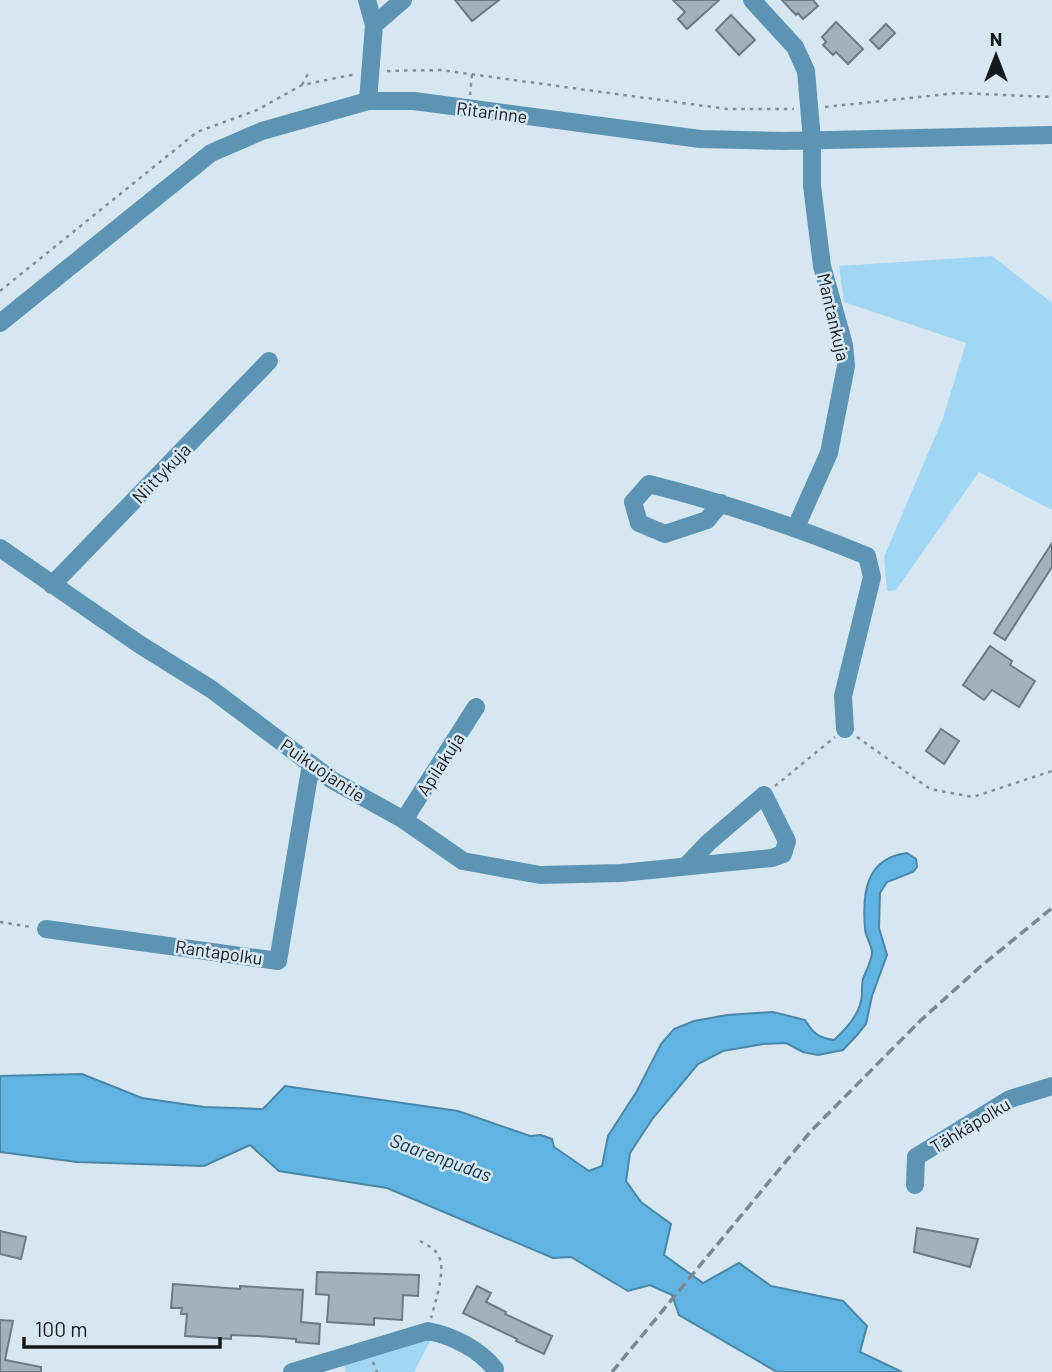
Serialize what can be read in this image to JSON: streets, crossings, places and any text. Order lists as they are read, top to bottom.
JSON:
{
  "streets": {
    "street": [
      "Ritarinne",
      "Mantankuja",
      "Niittykuja",
      "Apilakuja",
      "Puikuojantie",
      "Rantapolku",
      "Tähkäpolku"
    ]
  },
  "crossings": [
    ["Ritarinne", "Mantankuja"],
    ["Niittykuja", "Puikuojantie"],
    ["Apilakuja", "Puikuojantie"],
    ["Puikuojantie", "Rantapolku"]
  ],
  "water": ["Saarenpudas"],
  "scale_bar": "100 m",
  "north": "top"
}
